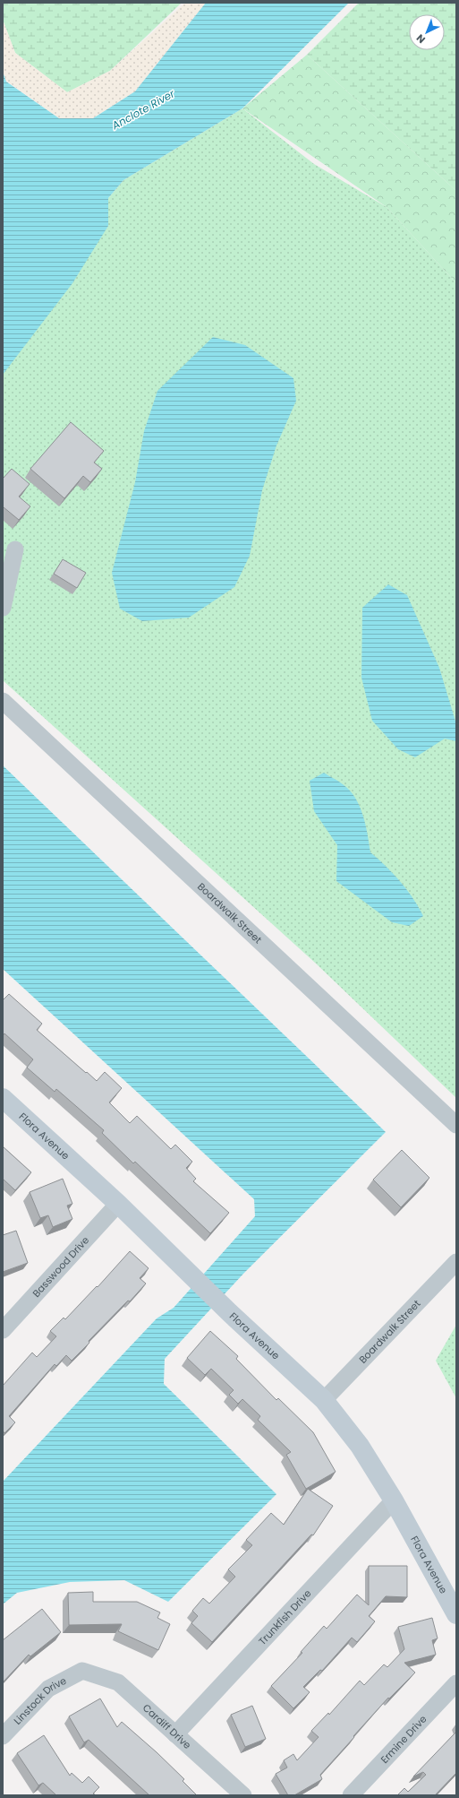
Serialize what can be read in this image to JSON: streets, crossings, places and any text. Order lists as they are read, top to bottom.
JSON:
{
  "streets": {
    "street": [
      "Boardwalk Street",
      "Flora Avenue",
      "Basswood Drive",
      "Trunkfish Drive",
      "Linstock Drive",
      "Cardiff Drive",
      "Ermine Drive"
    ]
  },
  "crossings": [
    ["Boardwalk Street", "Flora Avenue"],
    ["Flora Avenue", "Basswood Drive"],
    ["Flora Avenue", "Trunkfish Drive"],
    ["Trunkfish Drive", "Cardiff Drive"],
    ["Linstock Drive", "Cardiff Drive"]
  ],
  "water": ["Anclote River"],
  "north": "bottom left"
}
